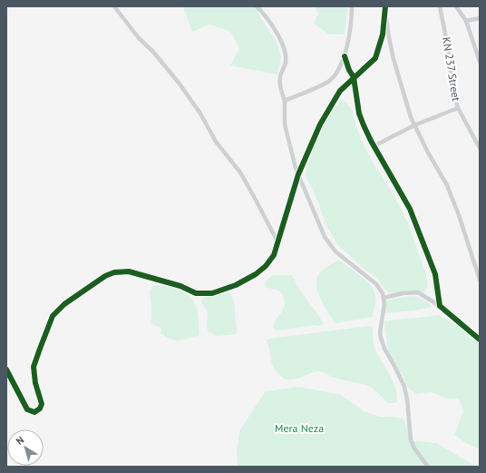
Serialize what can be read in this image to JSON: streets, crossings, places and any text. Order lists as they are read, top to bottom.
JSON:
{
  "streets": {
    "street": ["KN 237 Street"]
  },
  "parks": ["Mera Neza"],
  "north": "top left"
}
